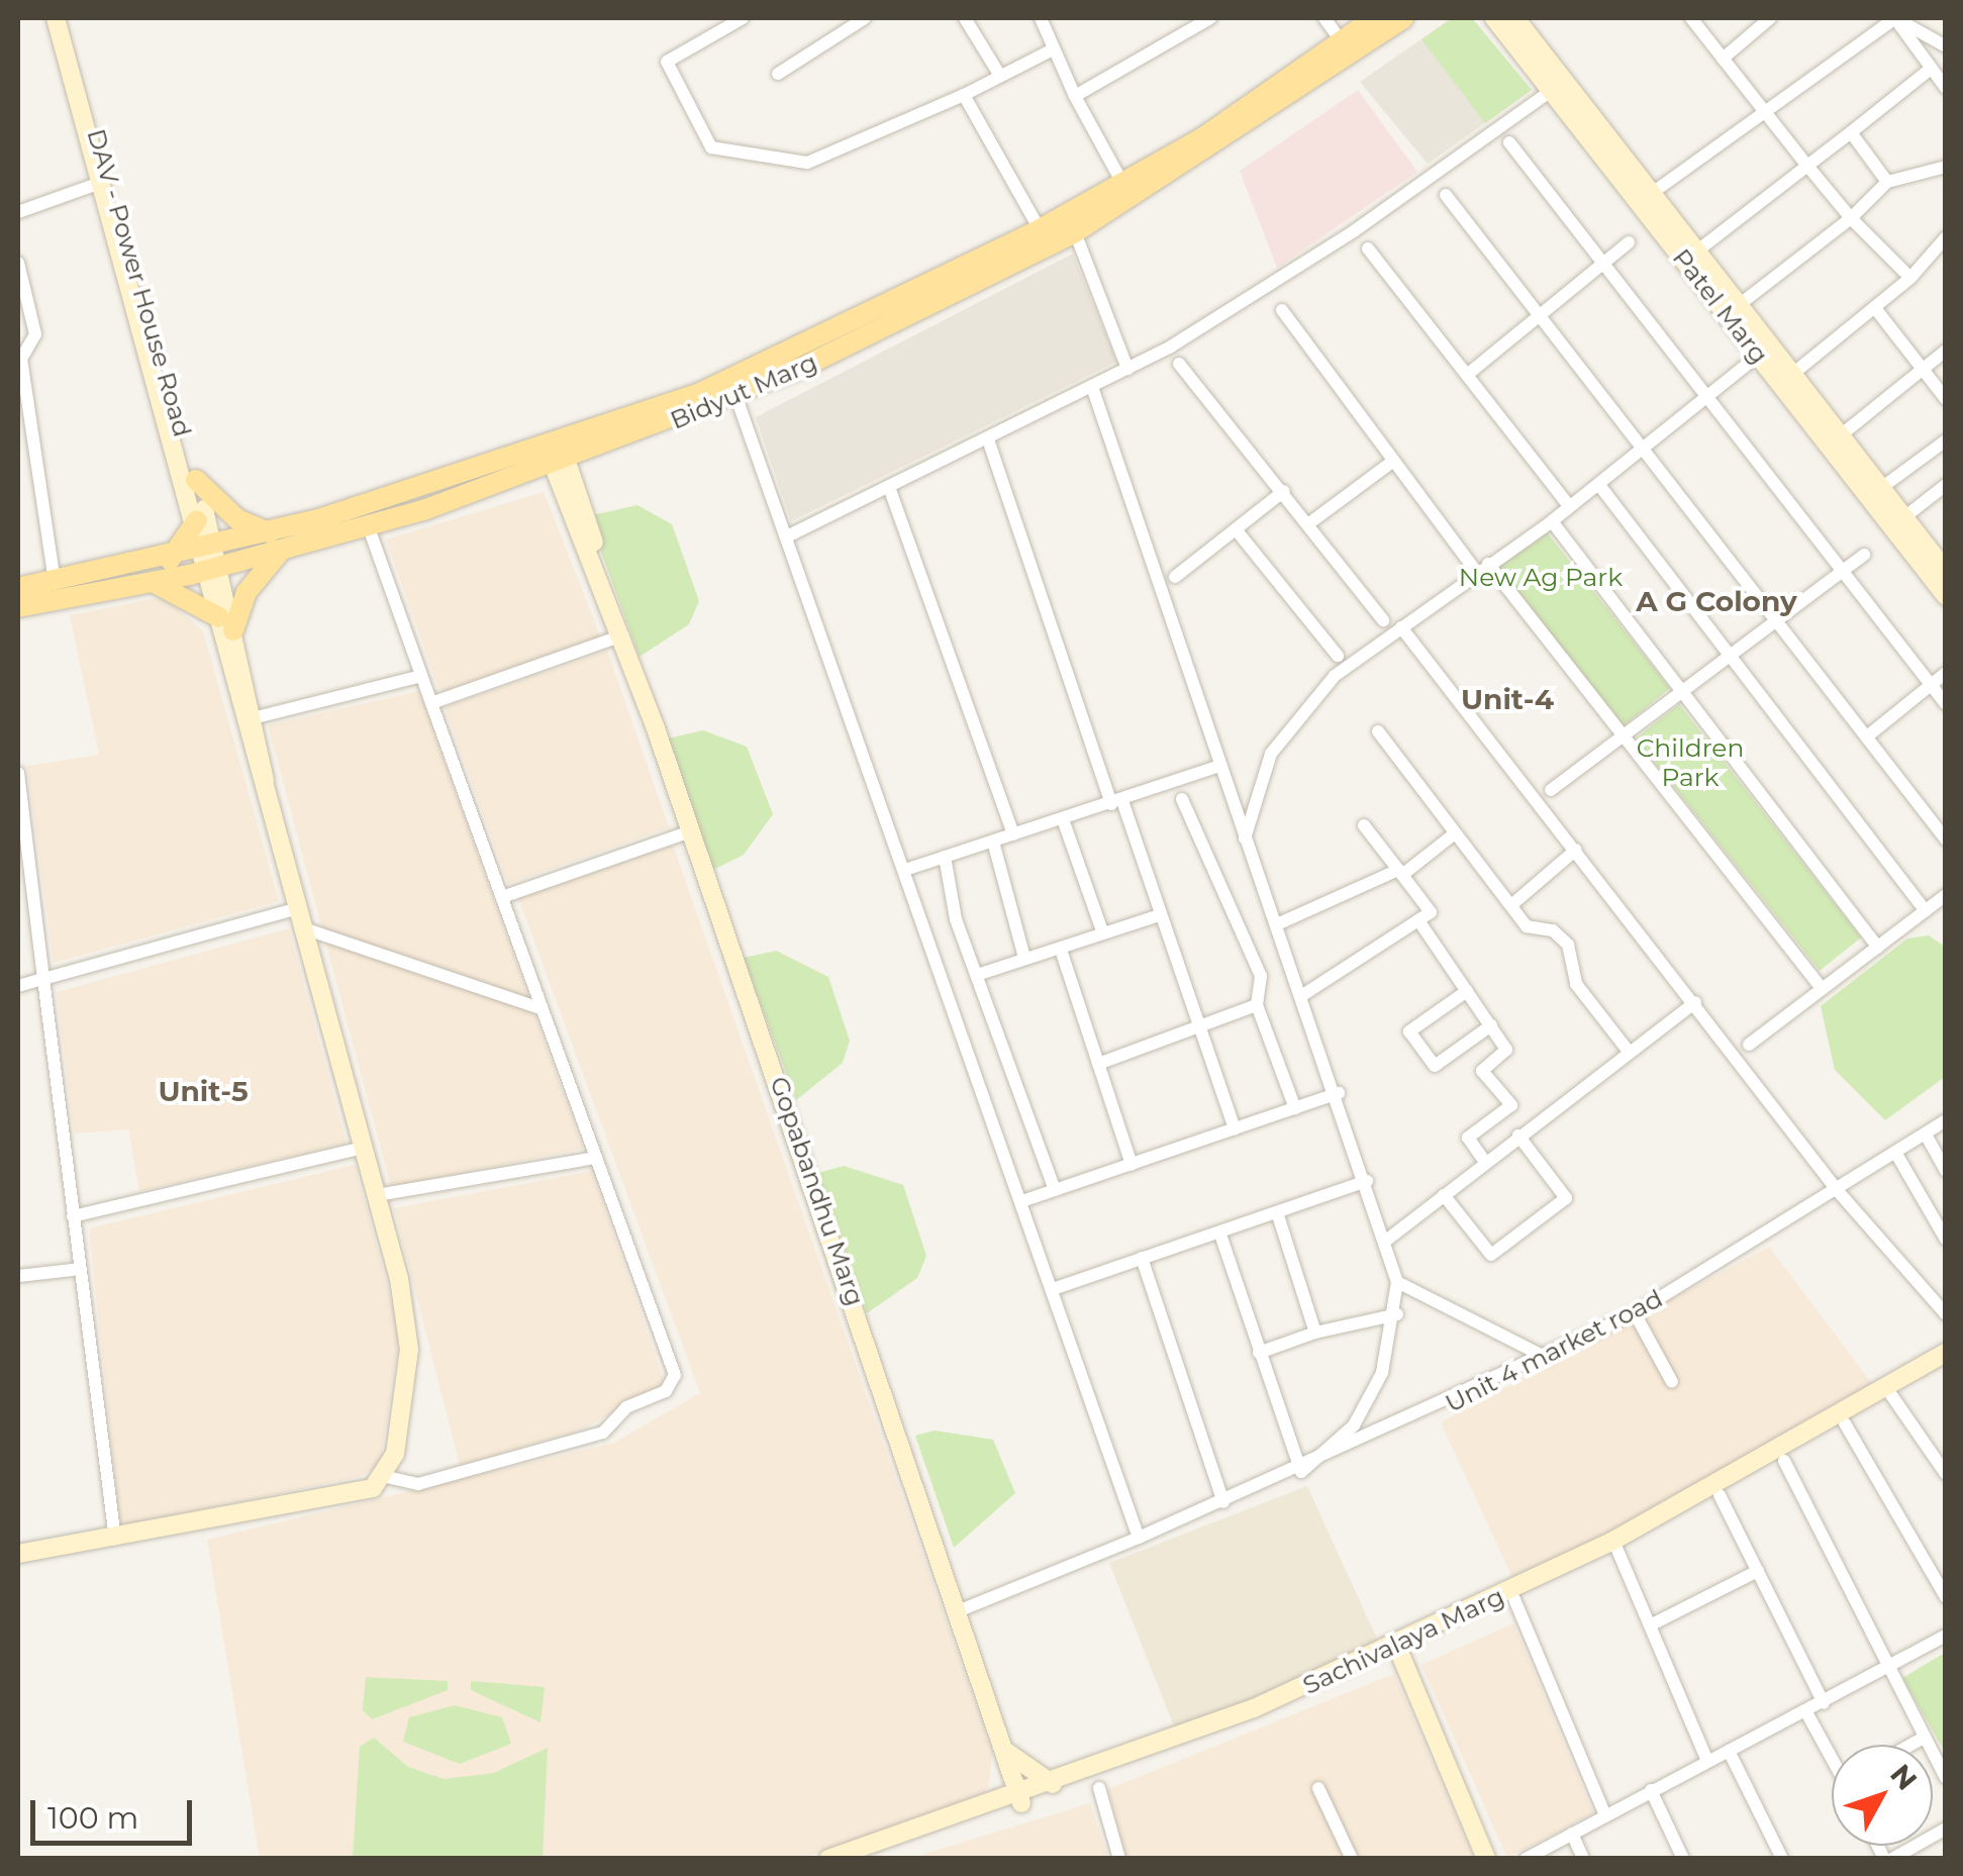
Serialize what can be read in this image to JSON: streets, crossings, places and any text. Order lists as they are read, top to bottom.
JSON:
{
  "streets": {
    "main road": ["Bidyut Marg"],
    "street": [
      "DAV - Power House Road",
      "Patel Marg",
      "Gopabandhu Marg",
      "Unit 4 market road",
      "Sachivalaya Marg"
    ]
  },
  "crossings": [
    ["DAV - Power House Road", "Bidyut Marg"],
    ["Bidyut Marg", "Gopabandhu Marg"],
    ["Gopabandhu Marg", "Unit 4 market road"],
    ["Gopabandhu Marg", "Sachivalaya Marg"]
  ],
  "districts": ["A G Colony", "Unit-4", "Unit-5"],
  "parks": ["New Ag Park", "Children Park"],
  "scale_bar": "100 m",
  "north": "top right"
}
